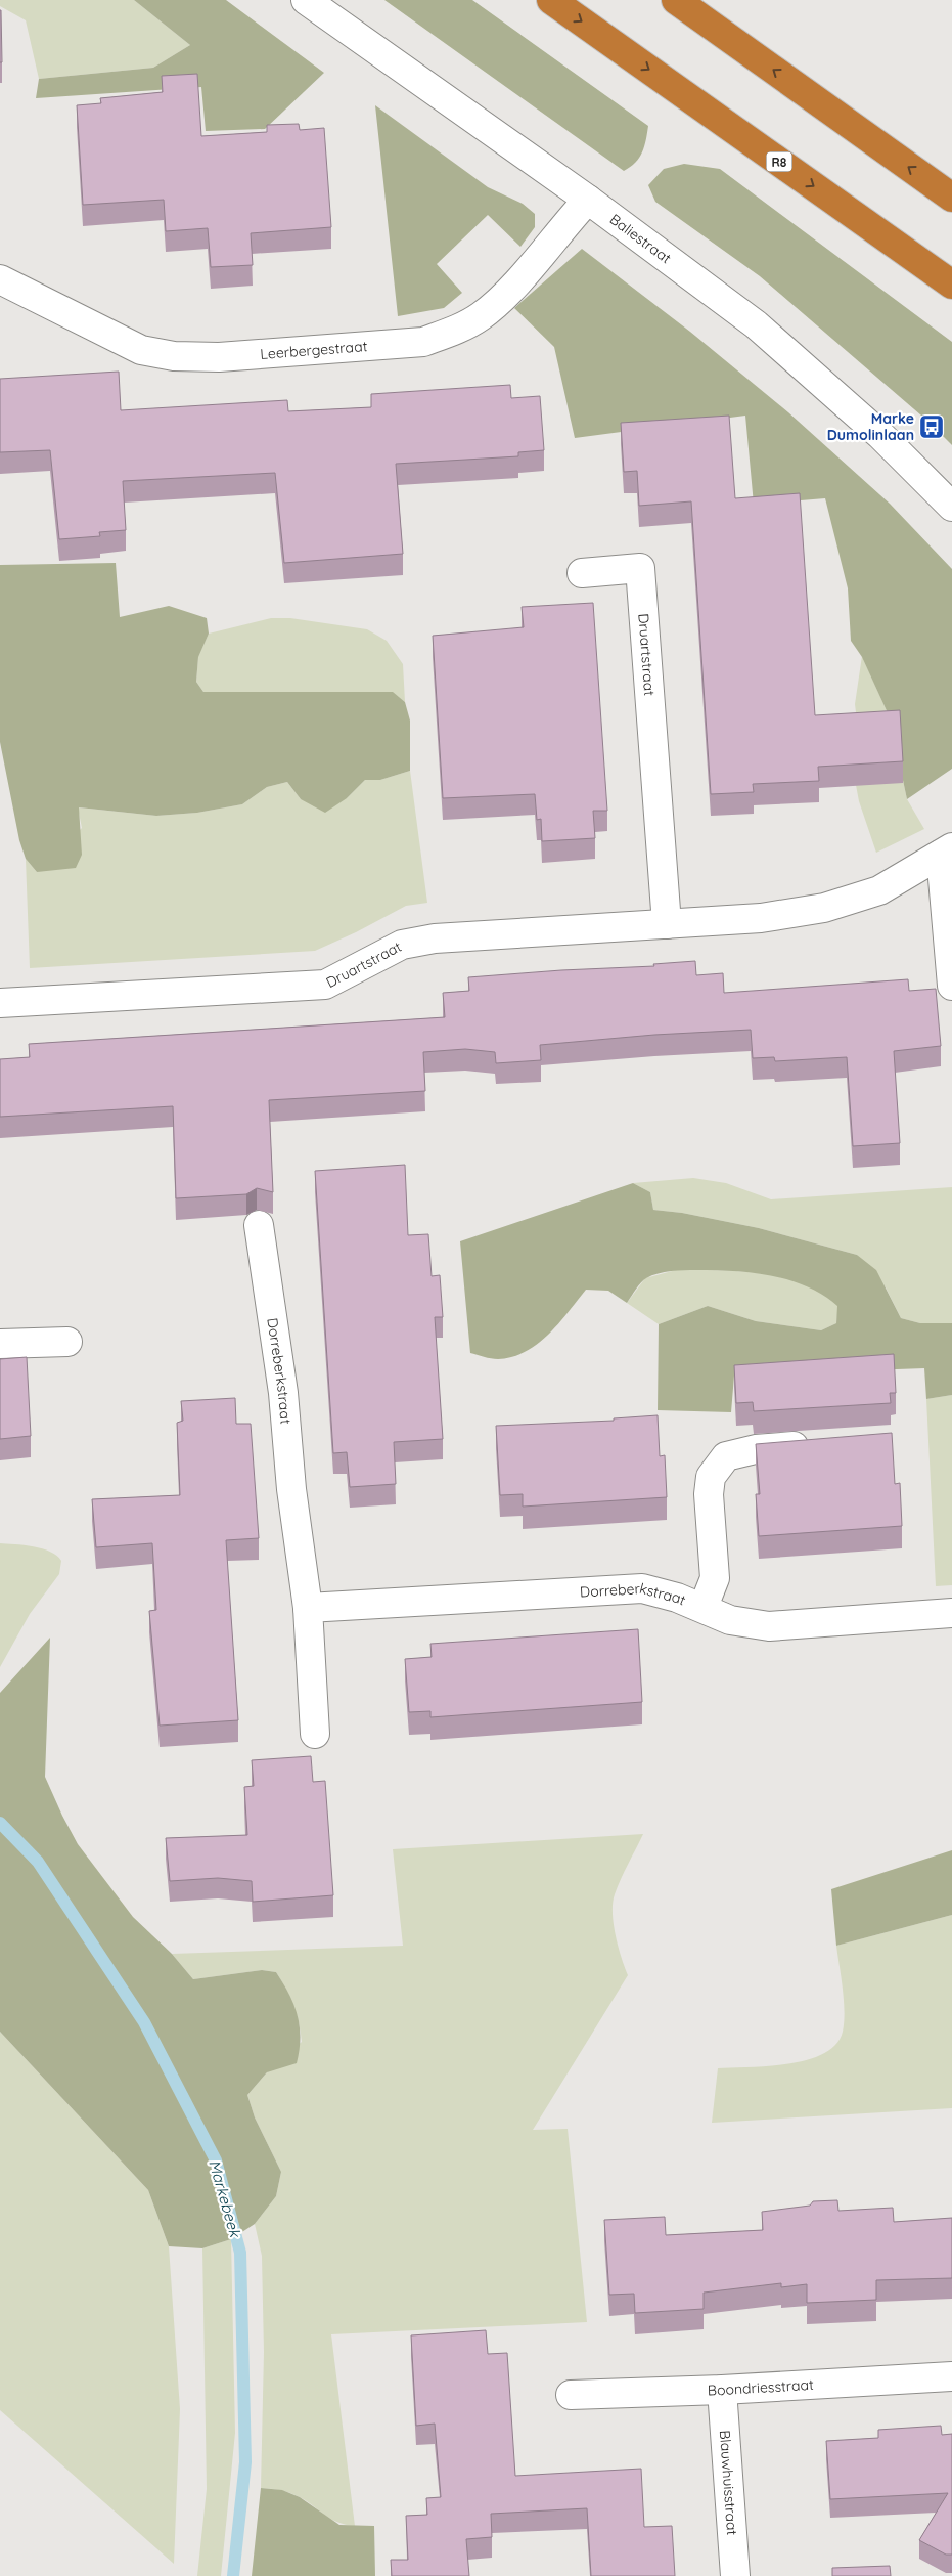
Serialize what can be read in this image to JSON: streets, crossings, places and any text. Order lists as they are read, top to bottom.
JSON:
{
  "streets": {
    "highway": ["R8"],
    "street": [
      "Baliestraat",
      "Leerbergestraat",
      "Druartstraat",
      "Dorreberkstraat",
      "Boondriesstraat",
      "Blauwhuisstraat"
    ]
  },
  "crossings": [
    ["Baliestraat", "Leerbergestraat"],
    ["Boondriesstraat", "Blauwhuisstraat"]
  ],
  "water": ["Markebeek"],
  "places": {
    "bus stop": ["Marke Dumolinlaan"]
  }
}
